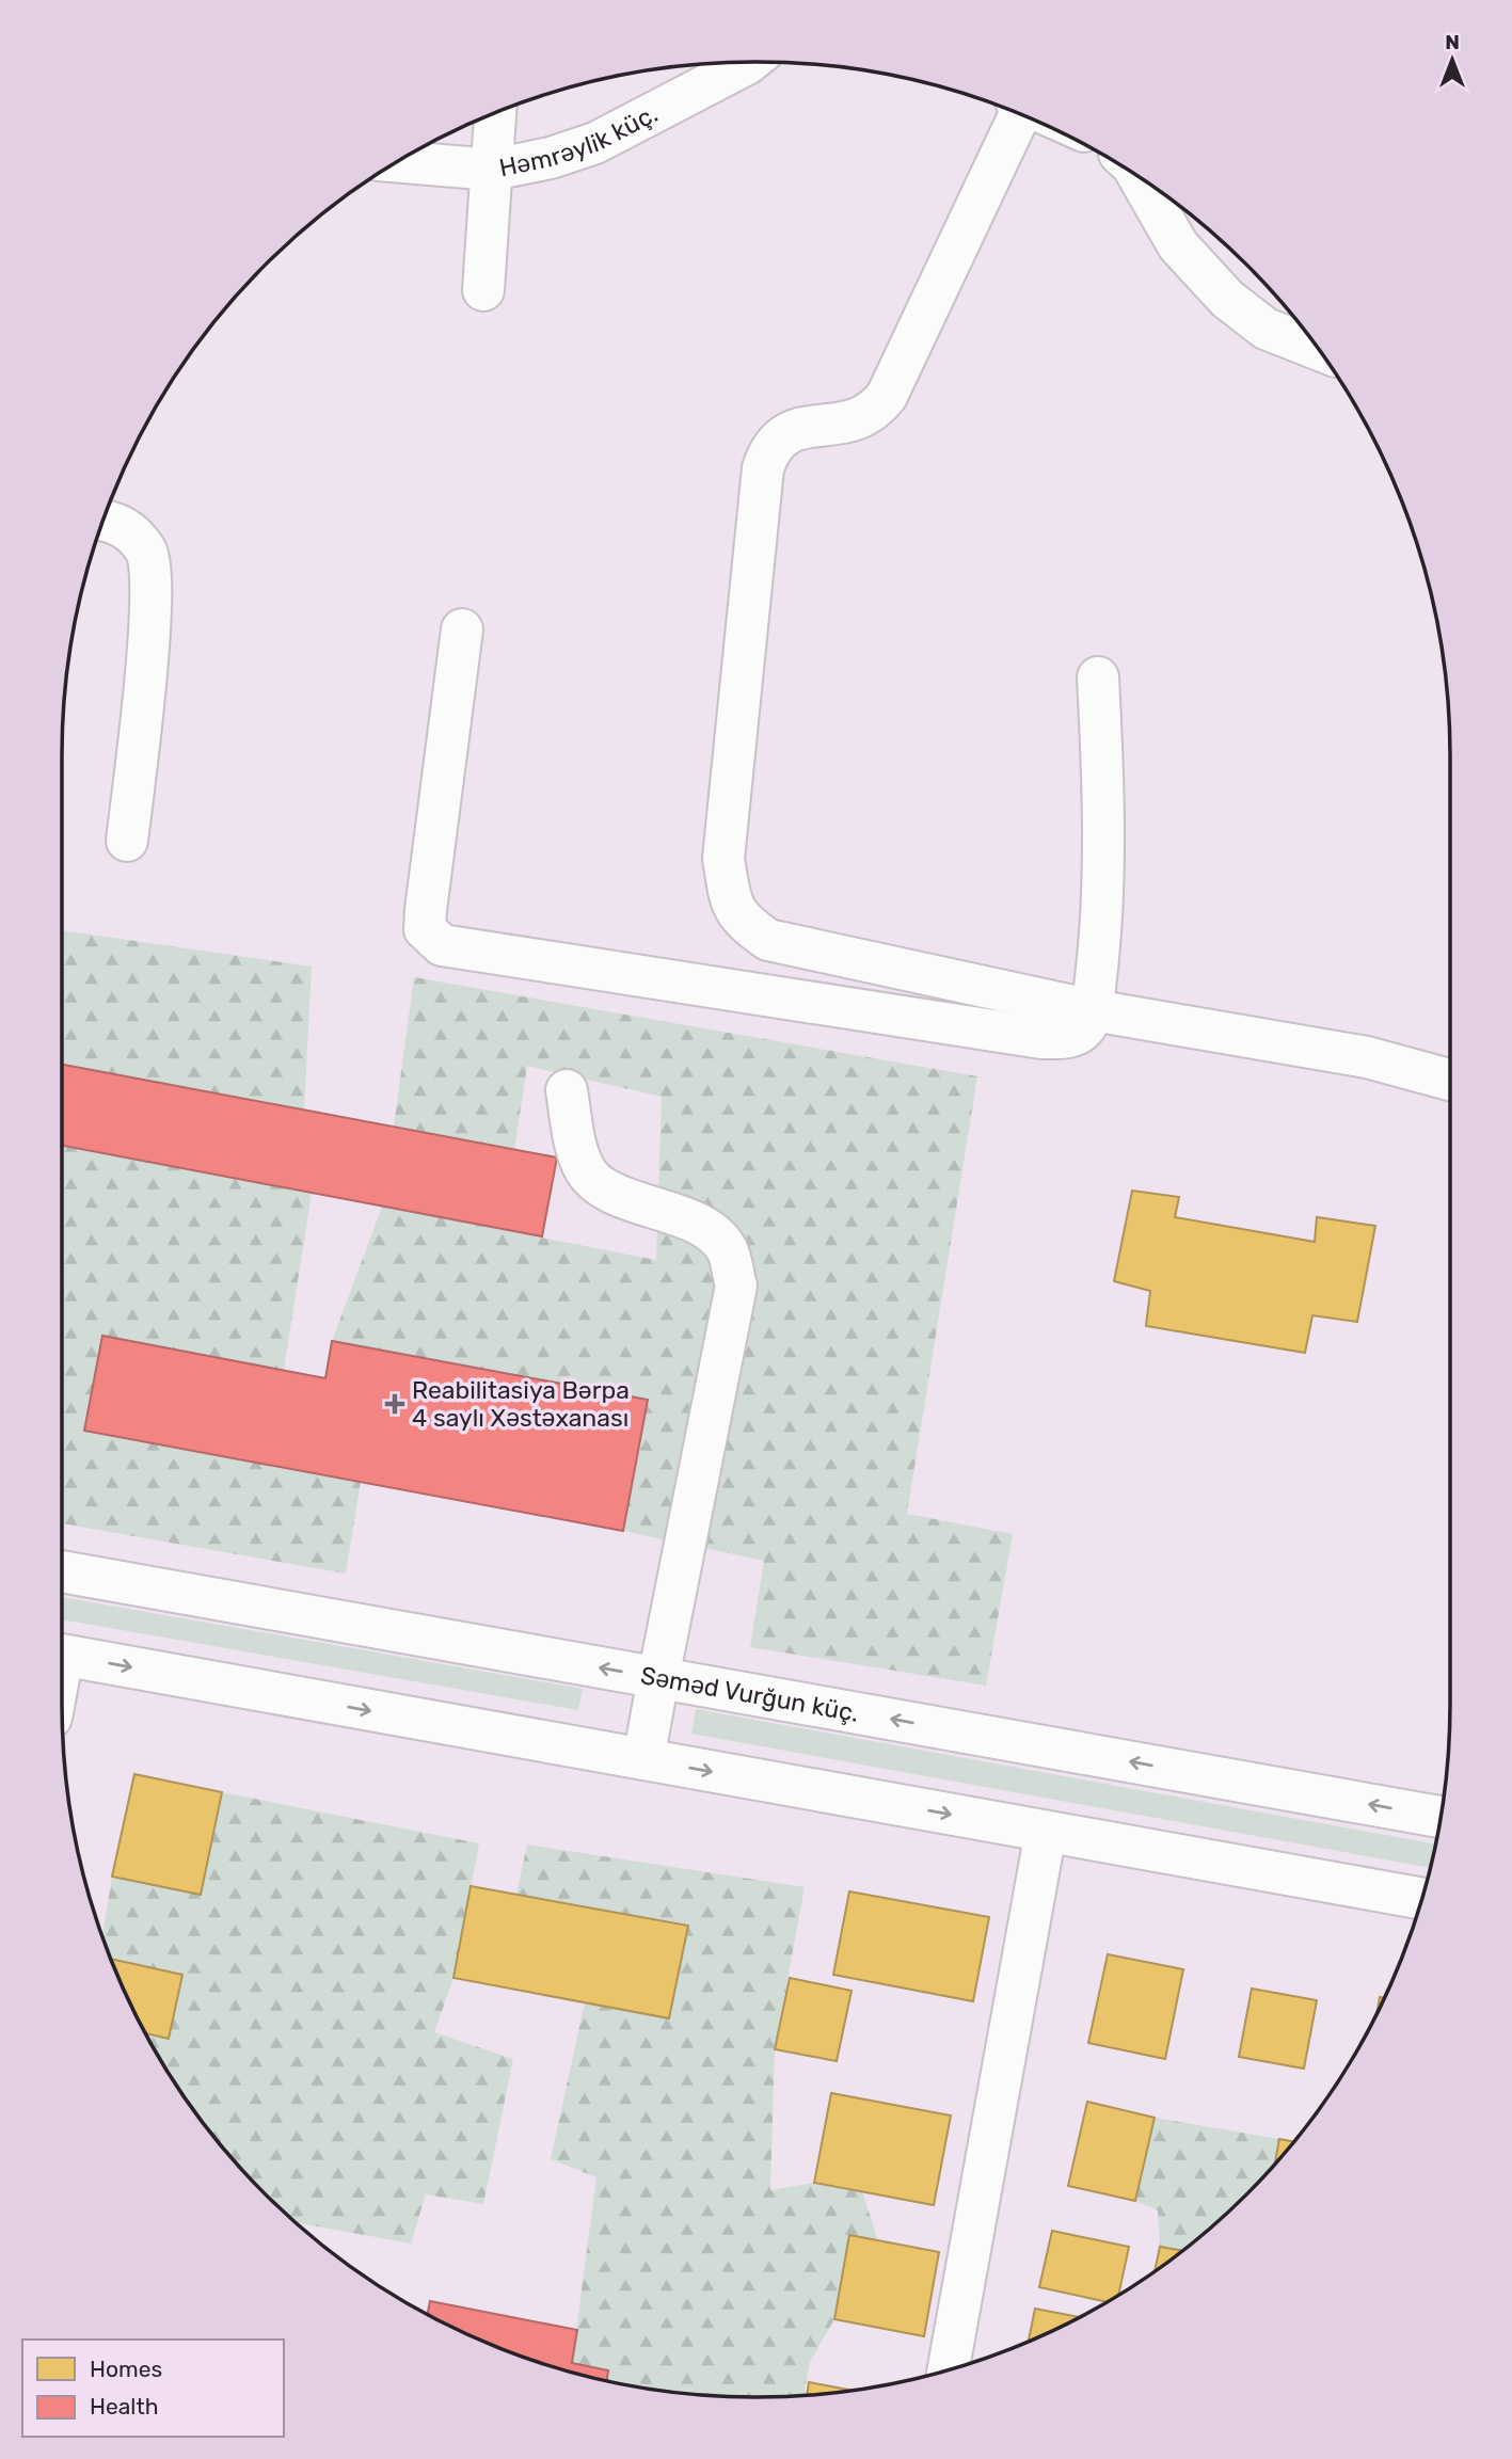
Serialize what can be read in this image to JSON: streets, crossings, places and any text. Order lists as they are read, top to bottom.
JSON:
{
  "streets": {
    "street": ["Həmrəylik küç.", "Səməd Vurğun küç."]
  },
  "places": {
    "health": ["Reabilitasiya Bәrpa 4 saylı Xəstəxanası"]
  },
  "legend": ["Homes", "Health"],
  "north": "top"
}
